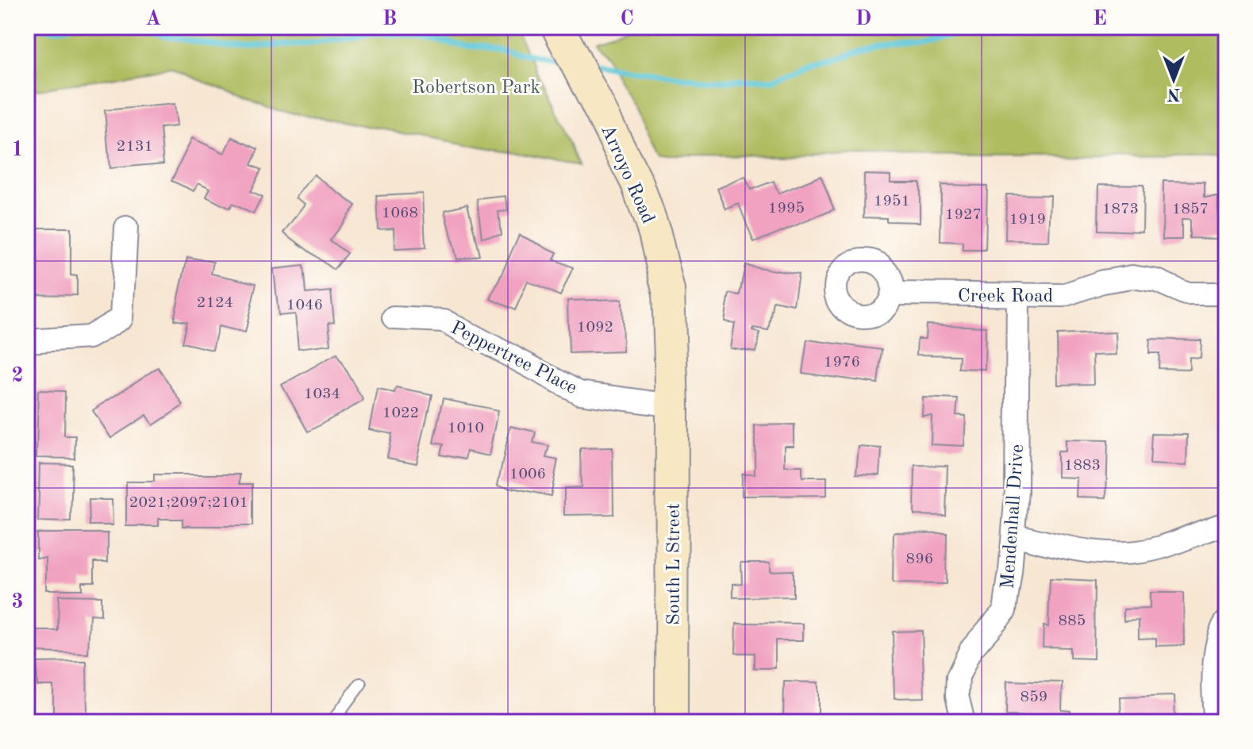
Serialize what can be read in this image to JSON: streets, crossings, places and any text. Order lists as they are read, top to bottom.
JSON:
{
  "streets": {
    "street": [
      "Arroyo Road",
      "Creek Road",
      "Peppertree Place",
      "Mendenhall Drive",
      "South L Street"
    ]
  },
  "crossings": [
    ["Arroyo Road", "Peppertree Place"],
    ["Arroyo Road", "South L Street"],
    ["Creek Road", "Mendenhall Drive"],
    ["Peppertree Place", "South L Street"]
  ],
  "parks": ["Robertson Park"],
  "house_numbers": [
    "2131",
    "1951",
    "1995",
    "1873",
    "1857",
    "1068",
    "1927",
    "1919",
    "2124",
    "1046",
    "1092",
    "1976",
    "1034",
    "1022",
    "1010",
    "1883",
    "1006",
    "2021;2097;2101",
    "896",
    "885",
    "859"
  ],
  "north": "bottom",
  "grid": {
    "columns": [
      "A",
      "B",
      "C",
      "D",
      "E"
    ],
    "rows": ["1", "2", "3"]
  }
}
